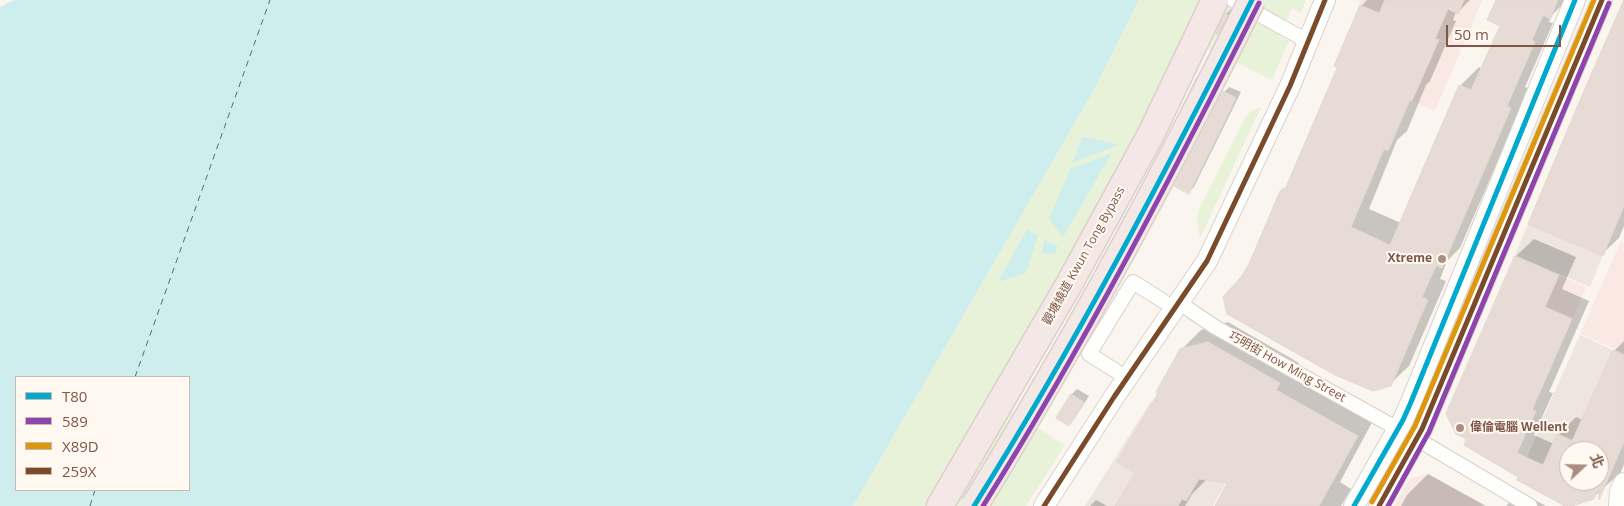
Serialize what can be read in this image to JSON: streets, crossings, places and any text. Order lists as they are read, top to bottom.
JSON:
{
  "streets": {
    "highway": ["觀塘繞道 Kwun Tong Bypass"],
    "street": ["巧明街 How Ming Street"]
  },
  "places": ["Xtreme", "偉倫電腦 Wellent"],
  "lines": [
    "transit line T80",
    "transit line X89D",
    "transit line 259X",
    "transit line 589"
  ],
  "legend": [
    "T80",
    "589",
    "X89D",
    "259X"
  ],
  "scale_bar": "50 m",
  "north": "right"
}
